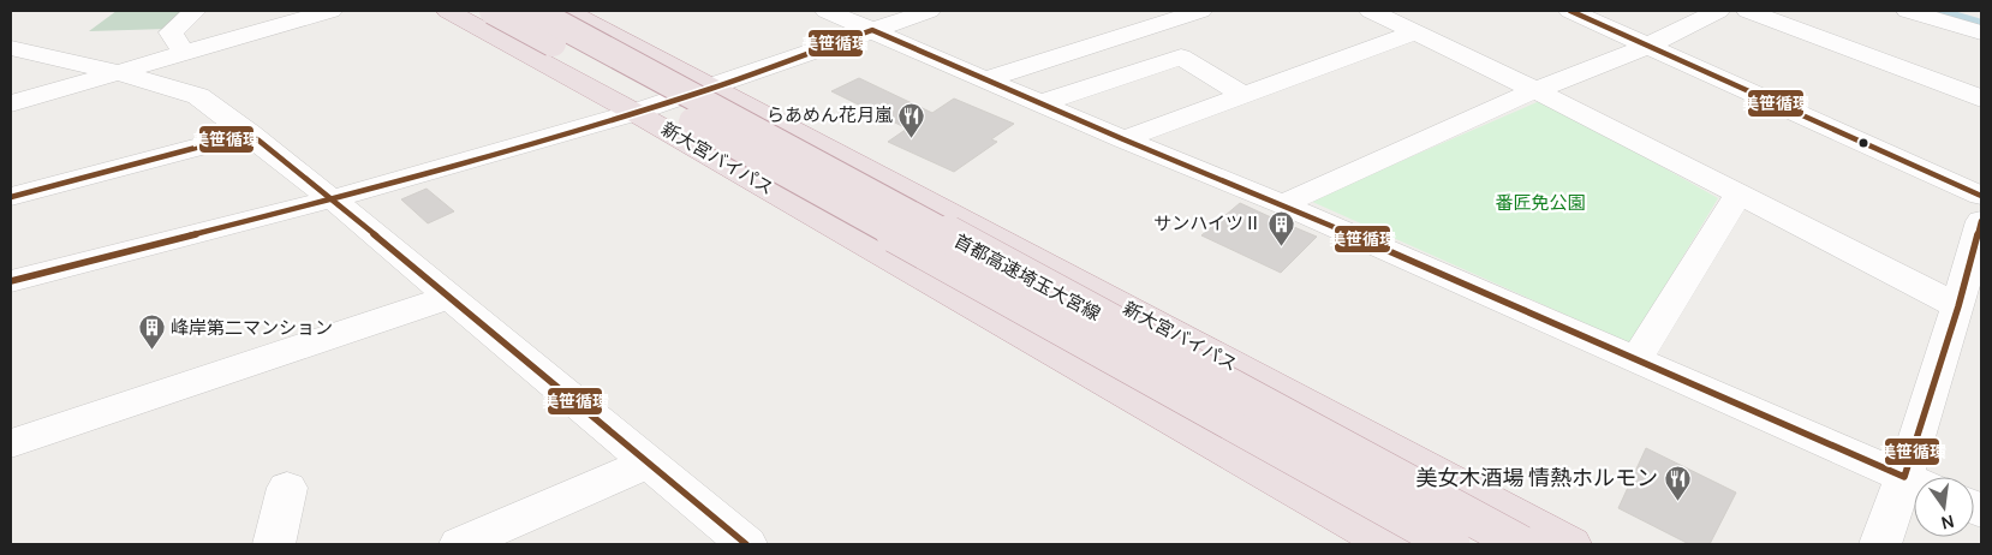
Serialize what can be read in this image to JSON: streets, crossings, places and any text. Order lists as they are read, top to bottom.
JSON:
{
  "streets": {
    "highway": ["新大宮バイパス", "首都高速埼玉大宮線"]
  },
  "parks": ["番匠免公園"],
  "places": {
    "restaurant": ["らあめん花月嵐", "美女木酒場 情熱ホルモン"],
    "building": ["サンハイツⅡ", "峰岸第二マンション"]
  },
  "lines": ["transit line 美笹循環"],
  "north": "bottom"
}
